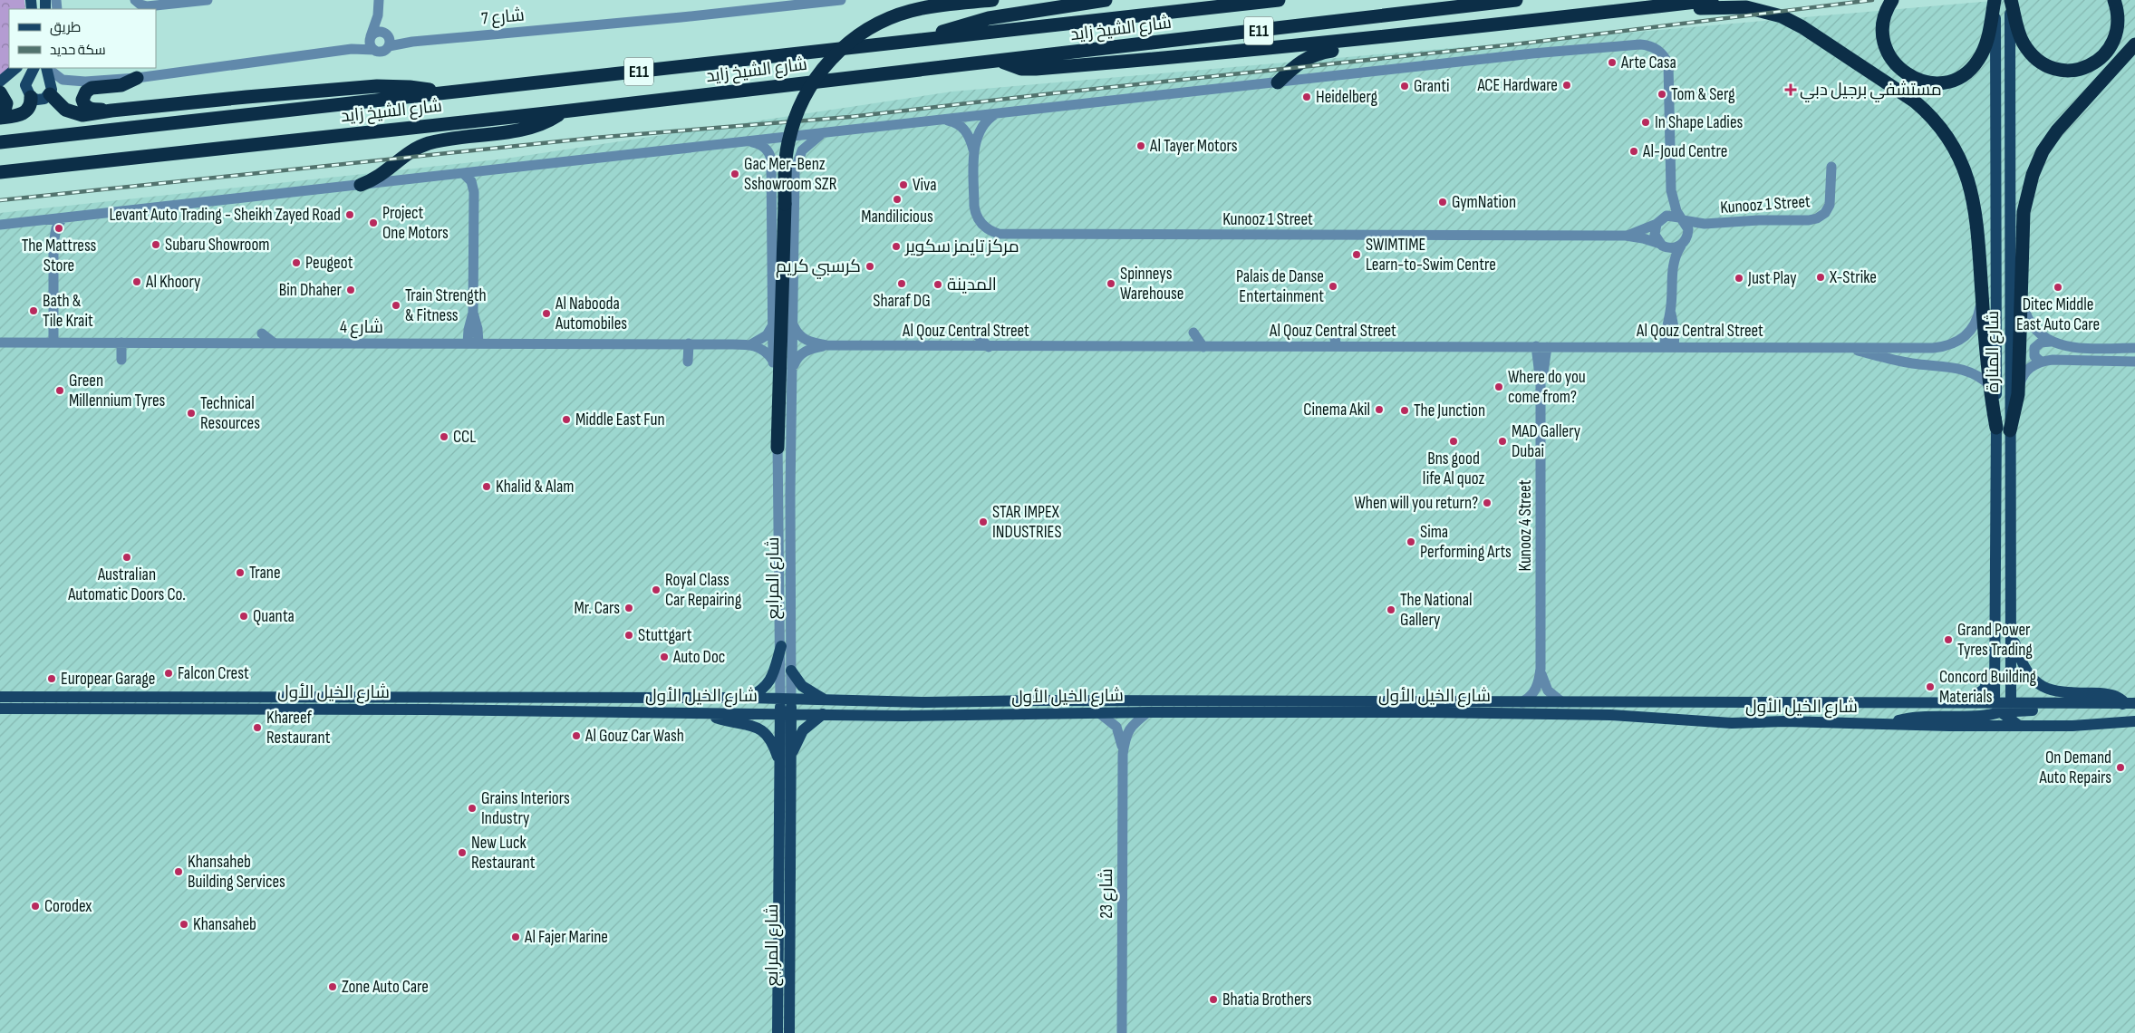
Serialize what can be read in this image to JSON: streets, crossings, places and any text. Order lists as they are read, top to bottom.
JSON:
{
  "streets": {
    "highway": ["شارع الشيخ زايد", "E11"],
    "main road": ["شارع المنارة", "شارع المرابع", "شارع الخيل الأول"],
    "street": [
      "شارع 7",
      "Kunooz 1 Street",
      "شارع 4",
      "Al Qouz Central Street",
      "Kunooz 4 Street",
      "شارع 23"
    ]
  },
  "crossings": [
    ["Al Qouz Central Street", "Kunooz 4 Street"],
    ["Al Qouz Central Street", "شارع المرابع"],
    ["شارع المنارة", "شارع الخيل الأول"],
    ["Kunooz 4 Street", "شارع الخيل الأول"],
    ["شارع المرابع", "شارع الخيل الأول"],
    ["شارع الخيل الأول", "شارع 23"]
  ],
  "places": {
    "other": [
      "Arte Casa",
      "ACE Hardware",
      "Granti",
      "Tom & Serg",
      "Heidelberg",
      "In Shape Ladies",
      "Al Tayer Motors",
      "Al-Joud Centre",
      "Gac Mer-Benz Sshowroom SZR",
      "Viva",
      "Mandilicious",
      "GymNation",
      "Levant Auto Trading - Sheikh Zayed Road",
      "Project One Motors",
      "The Mattress Store",
      "Subaru Showroom",
      "مركز تايمز سكوير",
      "SWIMTIME Learn-to-Swim Centre",
      "Peugeot",
      "كرسبي كريم",
      "X-Strike",
      "Just Play",
      "Al Khoory",
      "Sharaf DG",
      "Spinneys Warehouse",
      "المدينة",
      "Palais de Danse Entertainment",
      "Ditec Middle East Auto Care",
      "Bin Dhaher",
      "Train Strength & Fitness",
      "Bath & Tile Krait",
      "Al Nabooda Automobiles",
      "Where do you come from?",
      "Green Millennium Tyres",
      "Cinema Akil",
      "The Junction",
      "Technical Resources",
      "Middle East Fun",
      "CCL",
      "Bns good life Al quoz",
      "MAD Gallery Dubai",
      "Khalid & Alam",
      "When will you return?",
      "STAR IMPEX INDUSTRIES",
      "Sima Performing Arts",
      "Australian Automatic Doors Co.",
      "Trane",
      "Royal Class Car Repairing",
      "Mr. Cars",
      "The National Gallery",
      "Quanta",
      "Stuttgart",
      "Grand Power Tyres Trading",
      "Auto Doc",
      "Falcon Crest",
      "Europear Garage",
      "Concord Building Materials",
      "Khareef Restaurant",
      "Al Gouz Car Wash",
      "On Demand Auto Repairs",
      "Grains Interiors Industry",
      "New Luck Restaurant",
      "Khansaheb Building Services",
      "Corodex",
      "Khansaheb",
      "Al Fajer Marine",
      "Zone Auto Care",
      "Bhatia Brothers"
    ],
    "health": ["مستشفي برجيل دبي"]
  },
  "legend": ["طريق", "سكة حديد"]
}
